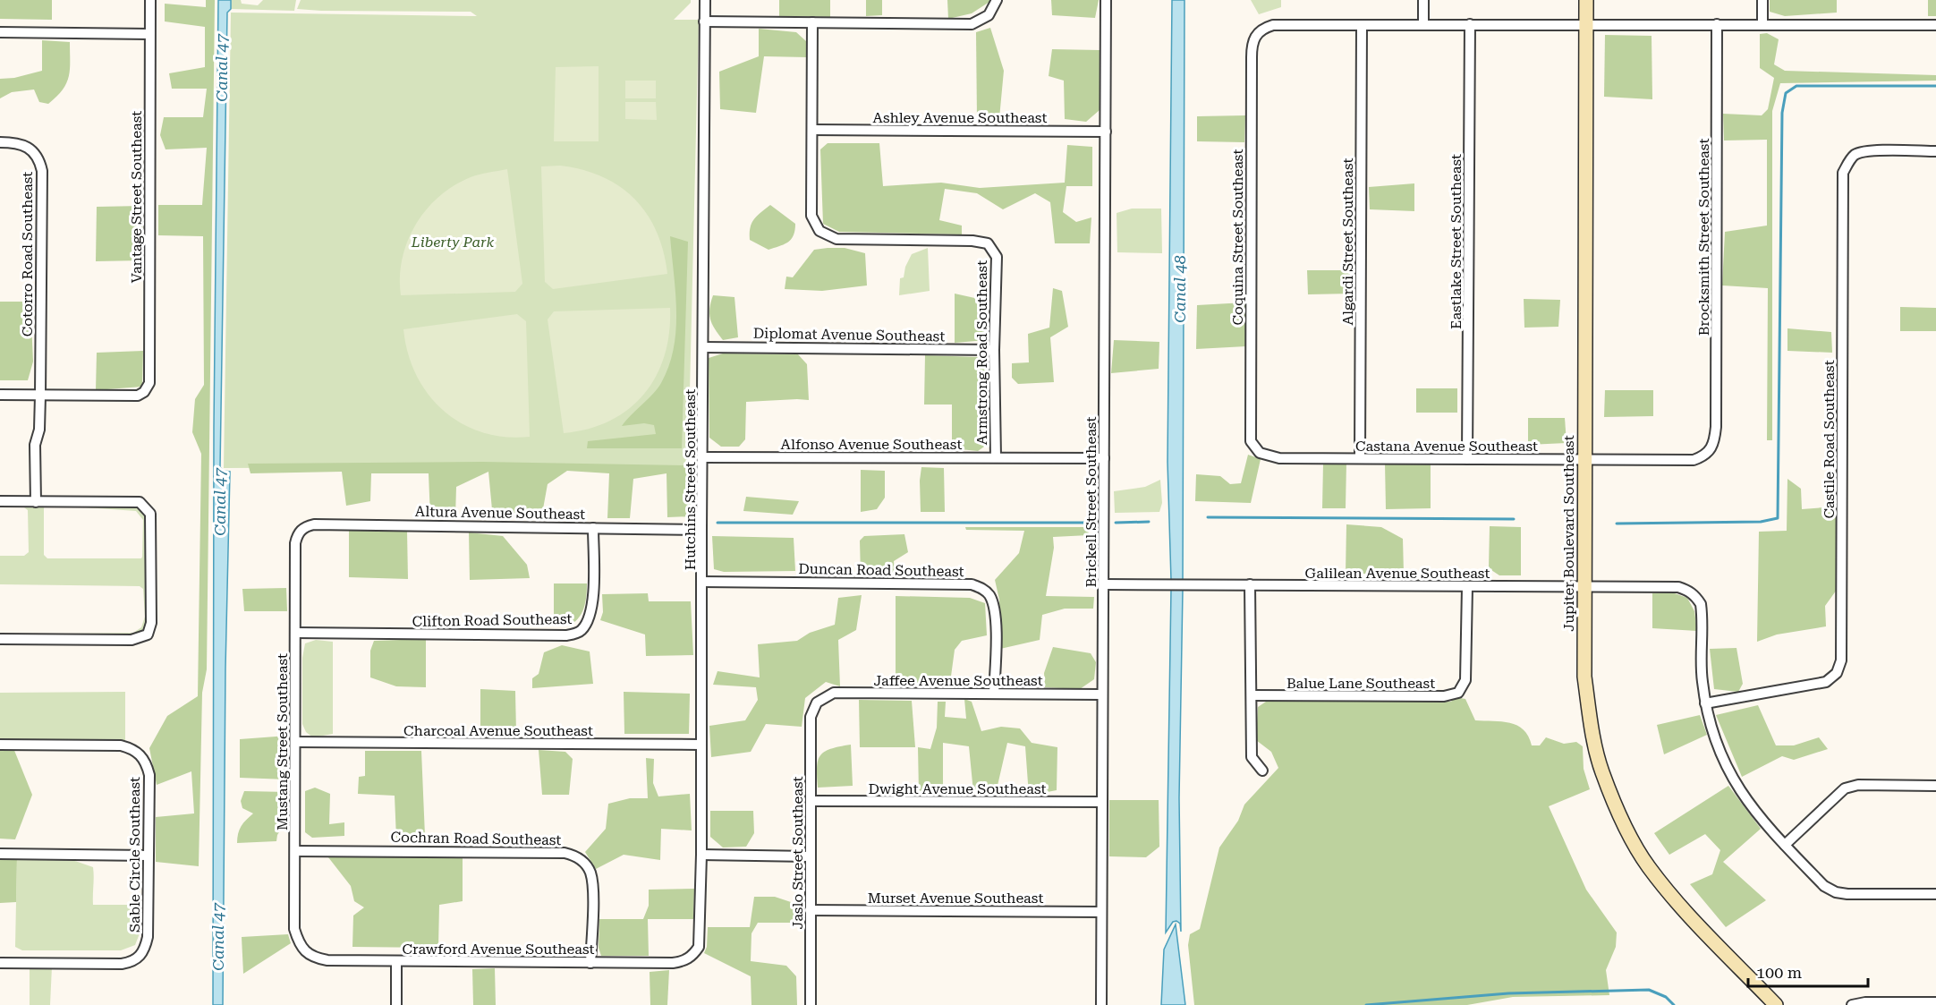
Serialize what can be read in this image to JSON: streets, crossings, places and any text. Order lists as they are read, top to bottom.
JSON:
{
  "streets": {
    "street": [
      "Ashley Avenue Southeast",
      "Vantage Street Southeast",
      "Coquina Street Southeast",
      "Brocksmith Street Southeast",
      "Algardi Street Southeast",
      "Eastlake Street Southeast",
      "Cotorro Road Southeast",
      "Diplomat Avenue Southeast",
      "Armstrong Road Southeast",
      "Castile Road Southeast",
      "Alfonso Avenue Southeast",
      "Castana Avenue Southeast",
      "Hutchins Street Southeast",
      "Brickell Street Southeast",
      "Altura Avenue Southeast",
      "Jupiter Boulevard Southeast",
      "Duncan Road Southeast",
      "Galilean Avenue Southeast",
      "Clifton Road Southeast",
      "Jaffee Avenue Southeast",
      "Balue Lane Southeast",
      "Charcoal Avenue Southeast",
      "Mustang Street Southeast",
      "Dwight Avenue Southeast",
      "Cochran Road Southeast",
      "Jaslo Street Southeast",
      "Sable Circle Southeast",
      "Murset Avenue Southeast",
      "Crawford Avenue Southeast"
    ]
  },
  "crossings": [
    ["Ashley Avenue Southeast", "Armstrong Road Southeast"],
    ["Ashley Avenue Southeast", "Brickell Street Southeast"],
    ["Vantage Street Southeast", "Cotorro Road Southeast"],
    ["Coquina Street Southeast", "Algardi Street Southeast"],
    ["Coquina Street Southeast", "Castana Avenue Southeast"],
    ["Brocksmith Street Southeast", "Castana Avenue Southeast"],
    ["Algardi Street Southeast", "Castana Avenue Southeast"],
    ["Eastlake Street Southeast", "Castana Avenue Southeast"],
    ["Diplomat Avenue Southeast", "Armstrong Road Southeast"],
    ["Diplomat Avenue Southeast", "Hutchins Street Southeast"],
    ["Armstrong Road Southeast", "Alfonso Avenue Southeast"],
    ["Castile Road Southeast", "Galilean Avenue Southeast"],
    ["Alfonso Avenue Southeast", "Hutchins Street Southeast"],
    ["Alfonso Avenue Southeast", "Brickell Street Southeast"],
    ["Castana Avenue Southeast", "Jupiter Boulevard Southeast"],
    ["Hutchins Street Southeast", "Altura Avenue Southeast"],
    ["Hutchins Street Southeast", "Duncan Road Southeast"],
    ["Hutchins Street Southeast", "Charcoal Avenue Southeast"],
    ["Hutchins Street Southeast", "Crawford Avenue Southeast"],
    ["Brickell Street Southeast", "Galilean Avenue Southeast"],
    ["Brickell Street Southeast", "Jaffee Avenue Southeast"],
    ["Brickell Street Southeast", "Dwight Avenue Southeast"],
    ["Brickell Street Southeast", "Murset Avenue Southeast"],
    ["Altura Avenue Southeast", "Clifton Road Southeast"],
    ["Altura Avenue Southeast", "Mustang Street Southeast"],
    ["Jupiter Boulevard Southeast", "Galilean Avenue Southeast"],
    ["Duncan Road Southeast", "Jaffee Avenue Southeast"],
    ["Galilean Avenue Southeast", "Balue Lane Southeast"],
    ["Clifton Road Southeast", "Mustang Street Southeast"],
    ["Jaffee Avenue Southeast", "Jaslo Street Southeast"],
    ["Charcoal Avenue Southeast", "Mustang Street Southeast"],
    ["Mustang Street Southeast", "Cochran Road Southeast"],
    ["Mustang Street Southeast", "Crawford Avenue Southeast"],
    ["Dwight Avenue Southeast", "Jaslo Street Southeast"],
    ["Cochran Road Southeast", "Crawford Avenue Southeast"],
    ["Jaslo Street Southeast", "Murset Avenue Southeast"]
  ],
  "water": ["Canal 47", "Canal 48"],
  "parks": ["Liberty Park"],
  "scale_bar": "100 m"
}
